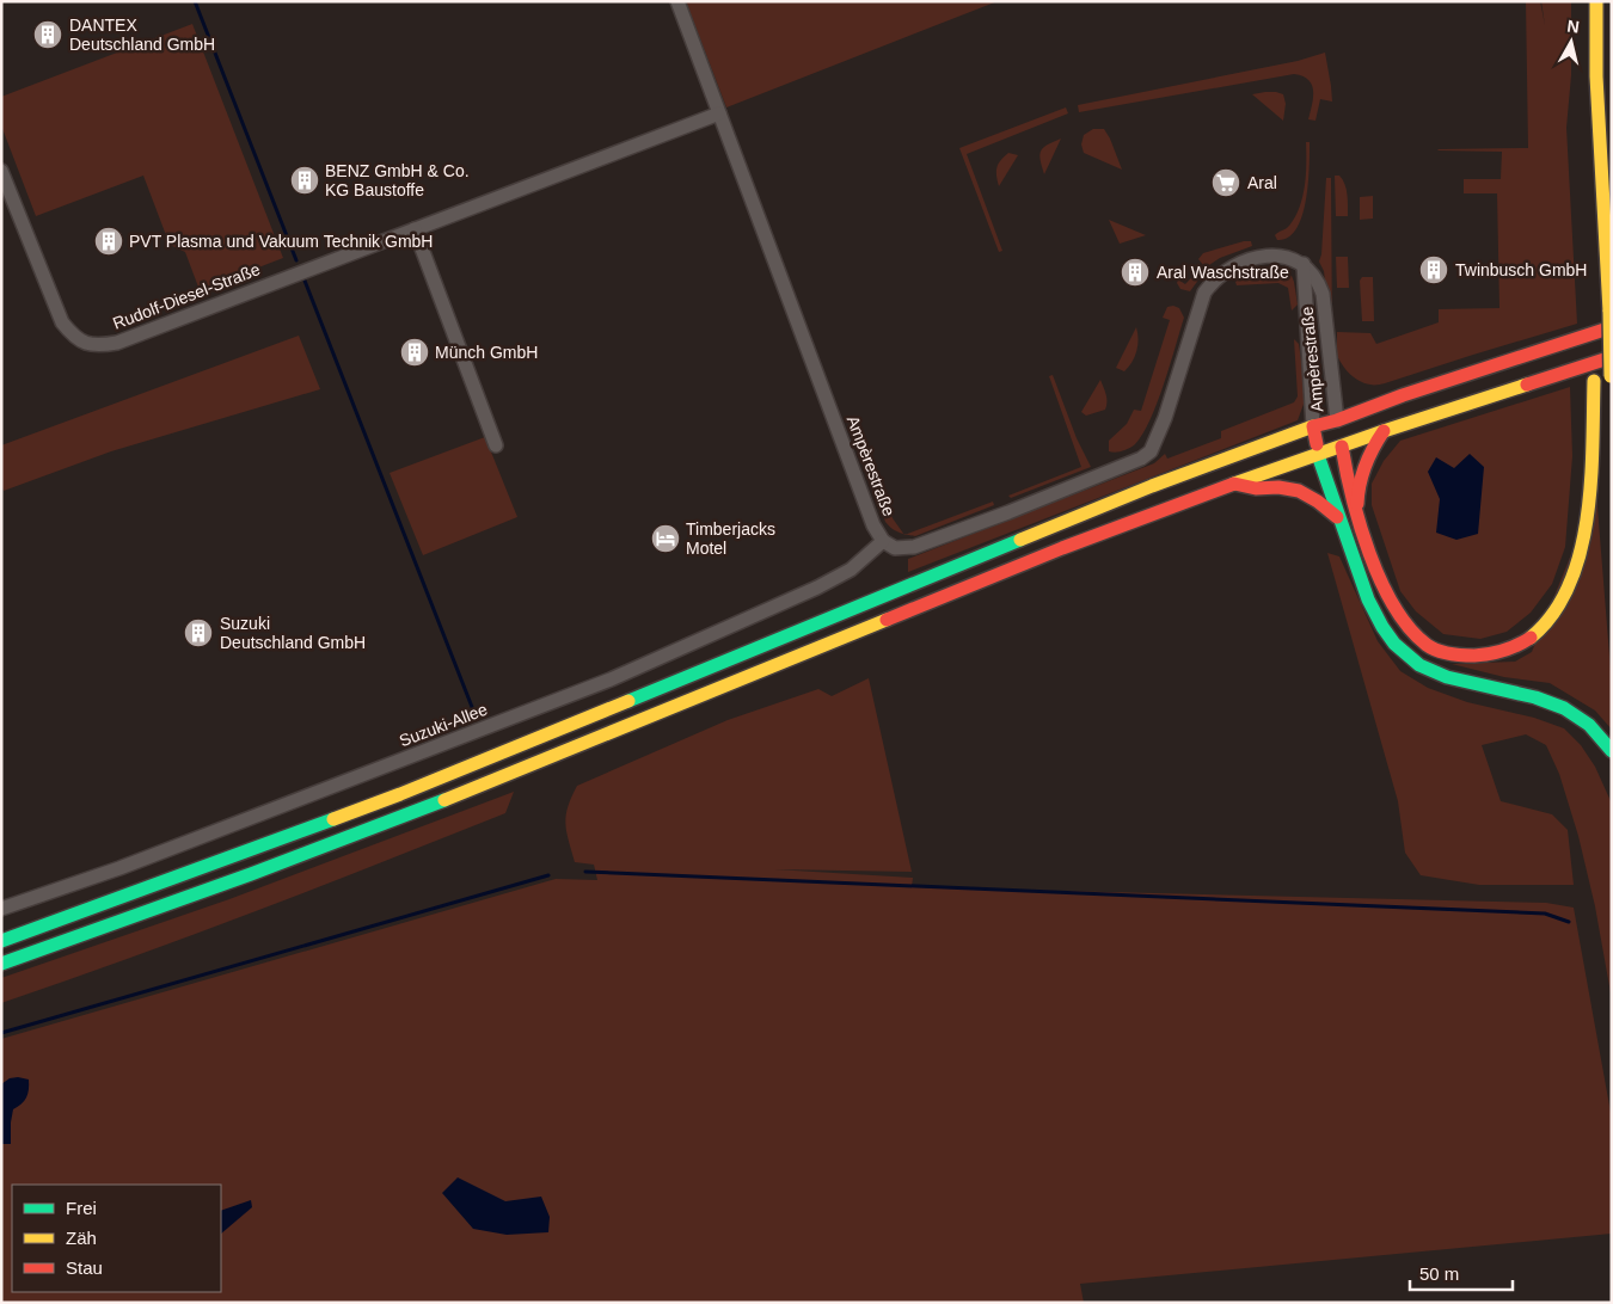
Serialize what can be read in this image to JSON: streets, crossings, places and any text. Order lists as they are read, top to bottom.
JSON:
{
  "streets": {
    "street": ["Rudolf-Diesel-Straße", "Ampèrestraße", "Suzuki-Allee"]
  },
  "crossings": [
    ["Rudolf-Diesel-Straße", "Ampèrestraße"],
    ["Ampèrestraße", "Suzuki-Allee"]
  ],
  "places": {
    "building": [
      "DANTEX Deutschland GmbH",
      "BENZ GmbH & Co. KG Baustoffe",
      "PVT Plasma und Vakuum Technik GmbH",
      "Twinbusch GmbH",
      "Aral Waschstraße",
      "Münch GmbH",
      "Suzuki Deutschland GmbH"
    ],
    "supermarket": ["Aral"],
    "hotel": ["Timberjacks Motel"]
  },
  "legend": ["Frei", "Zäh", "Stau"],
  "scale_bar": "50 m",
  "north": "top"
}
